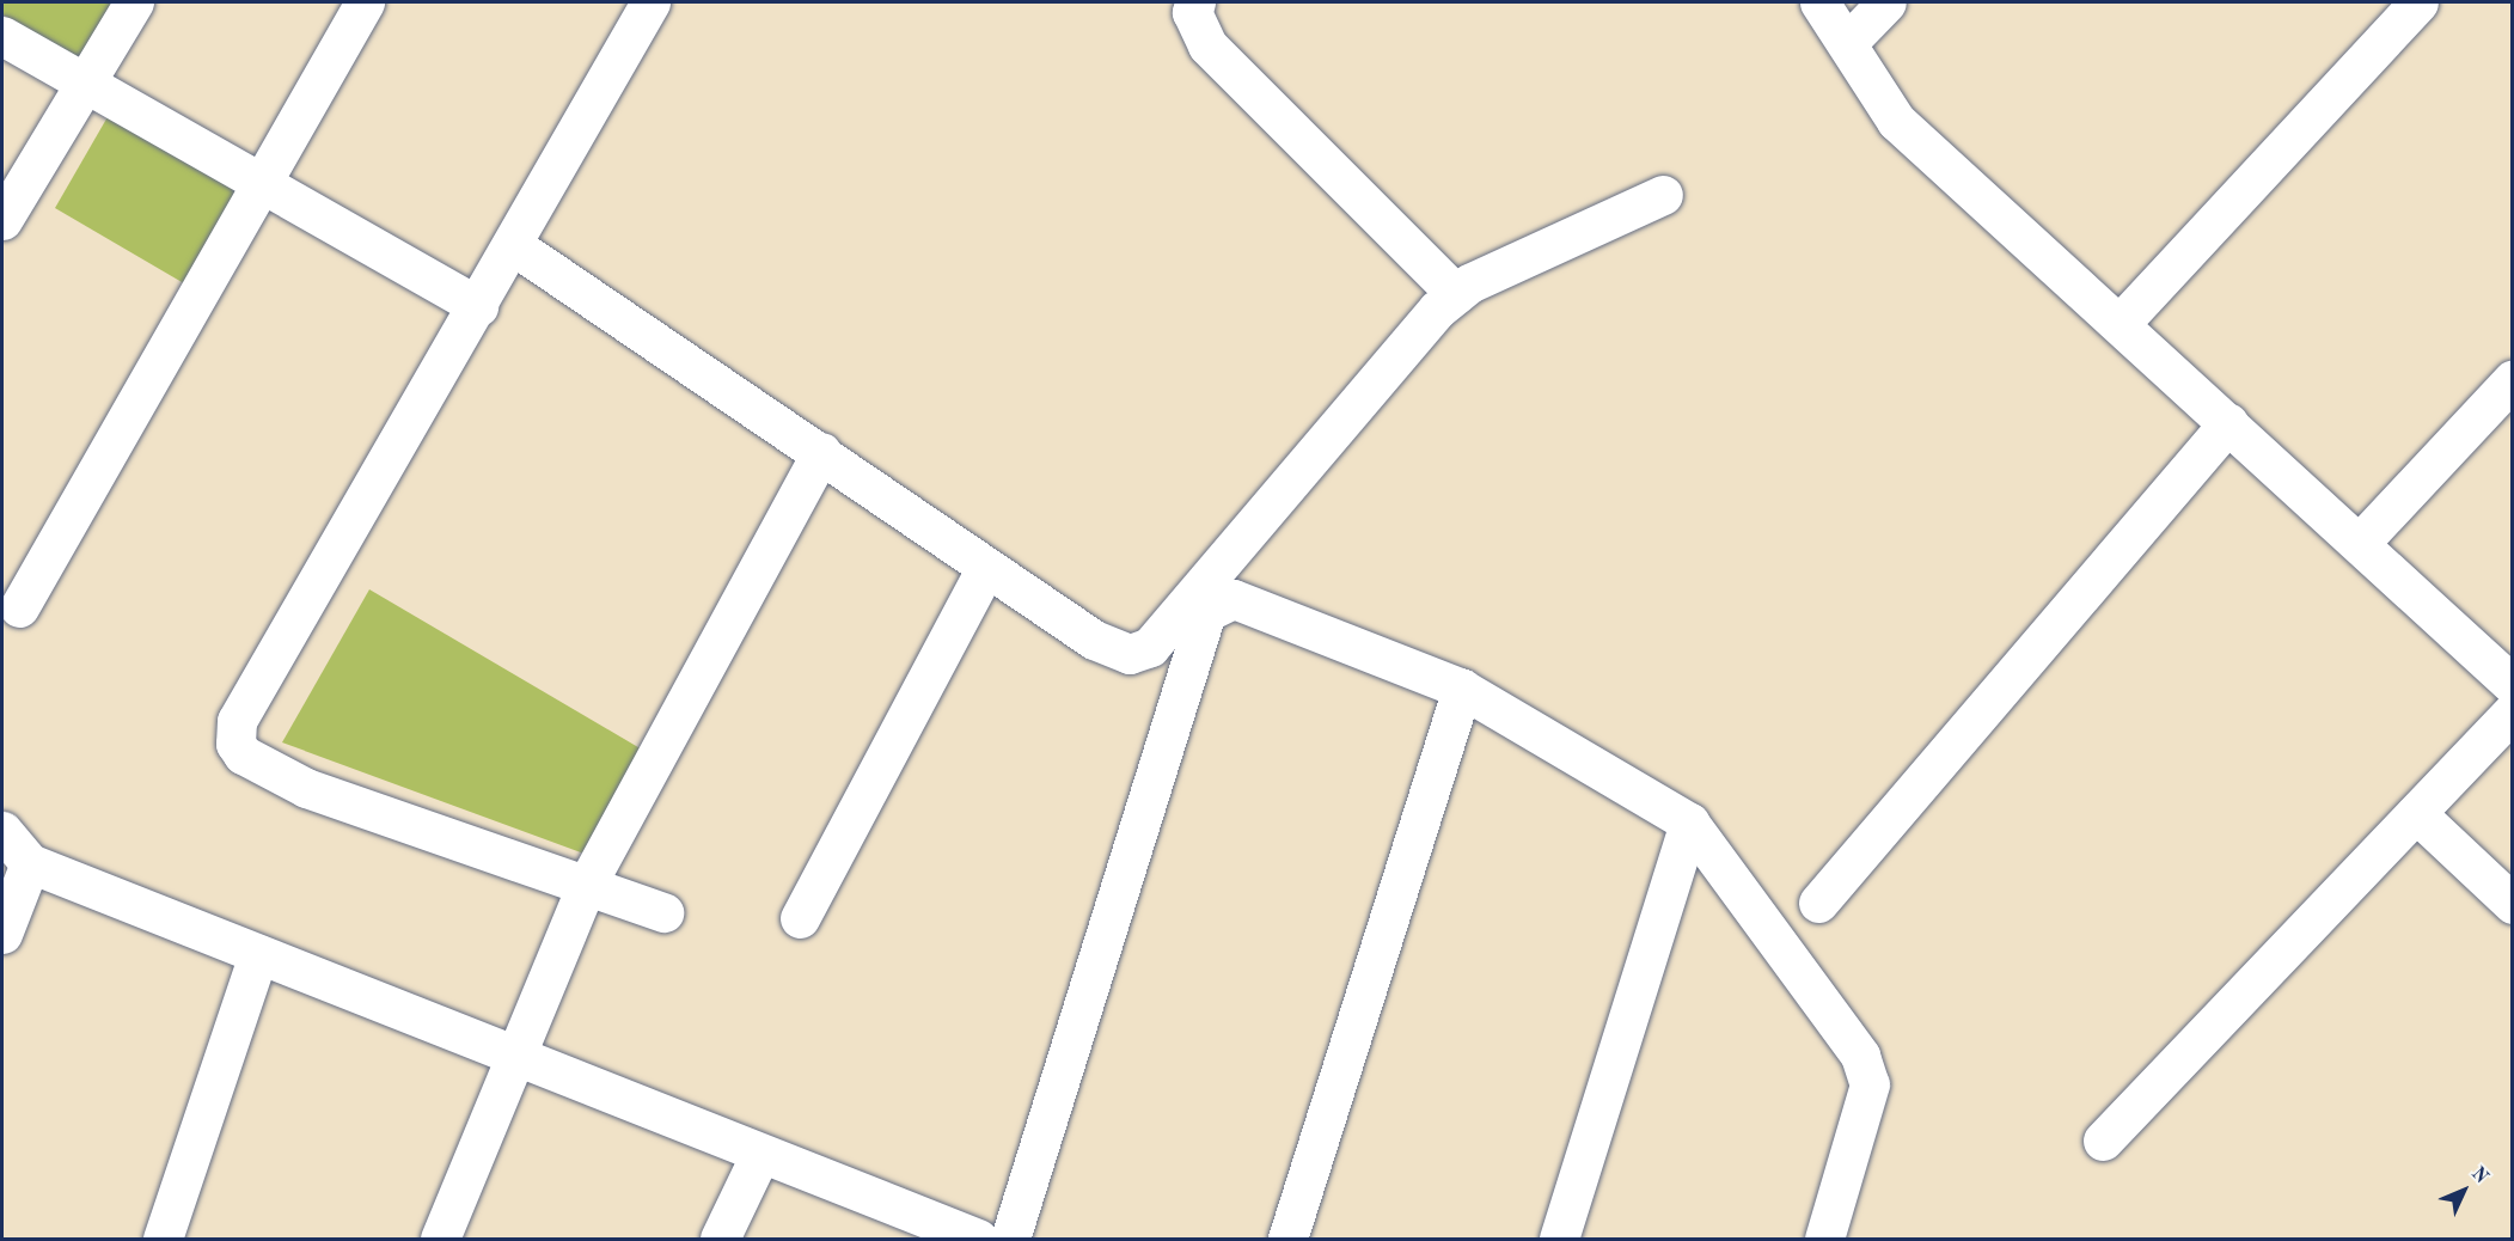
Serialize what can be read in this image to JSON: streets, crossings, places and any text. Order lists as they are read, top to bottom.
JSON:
{
  "north": "top right"
}
